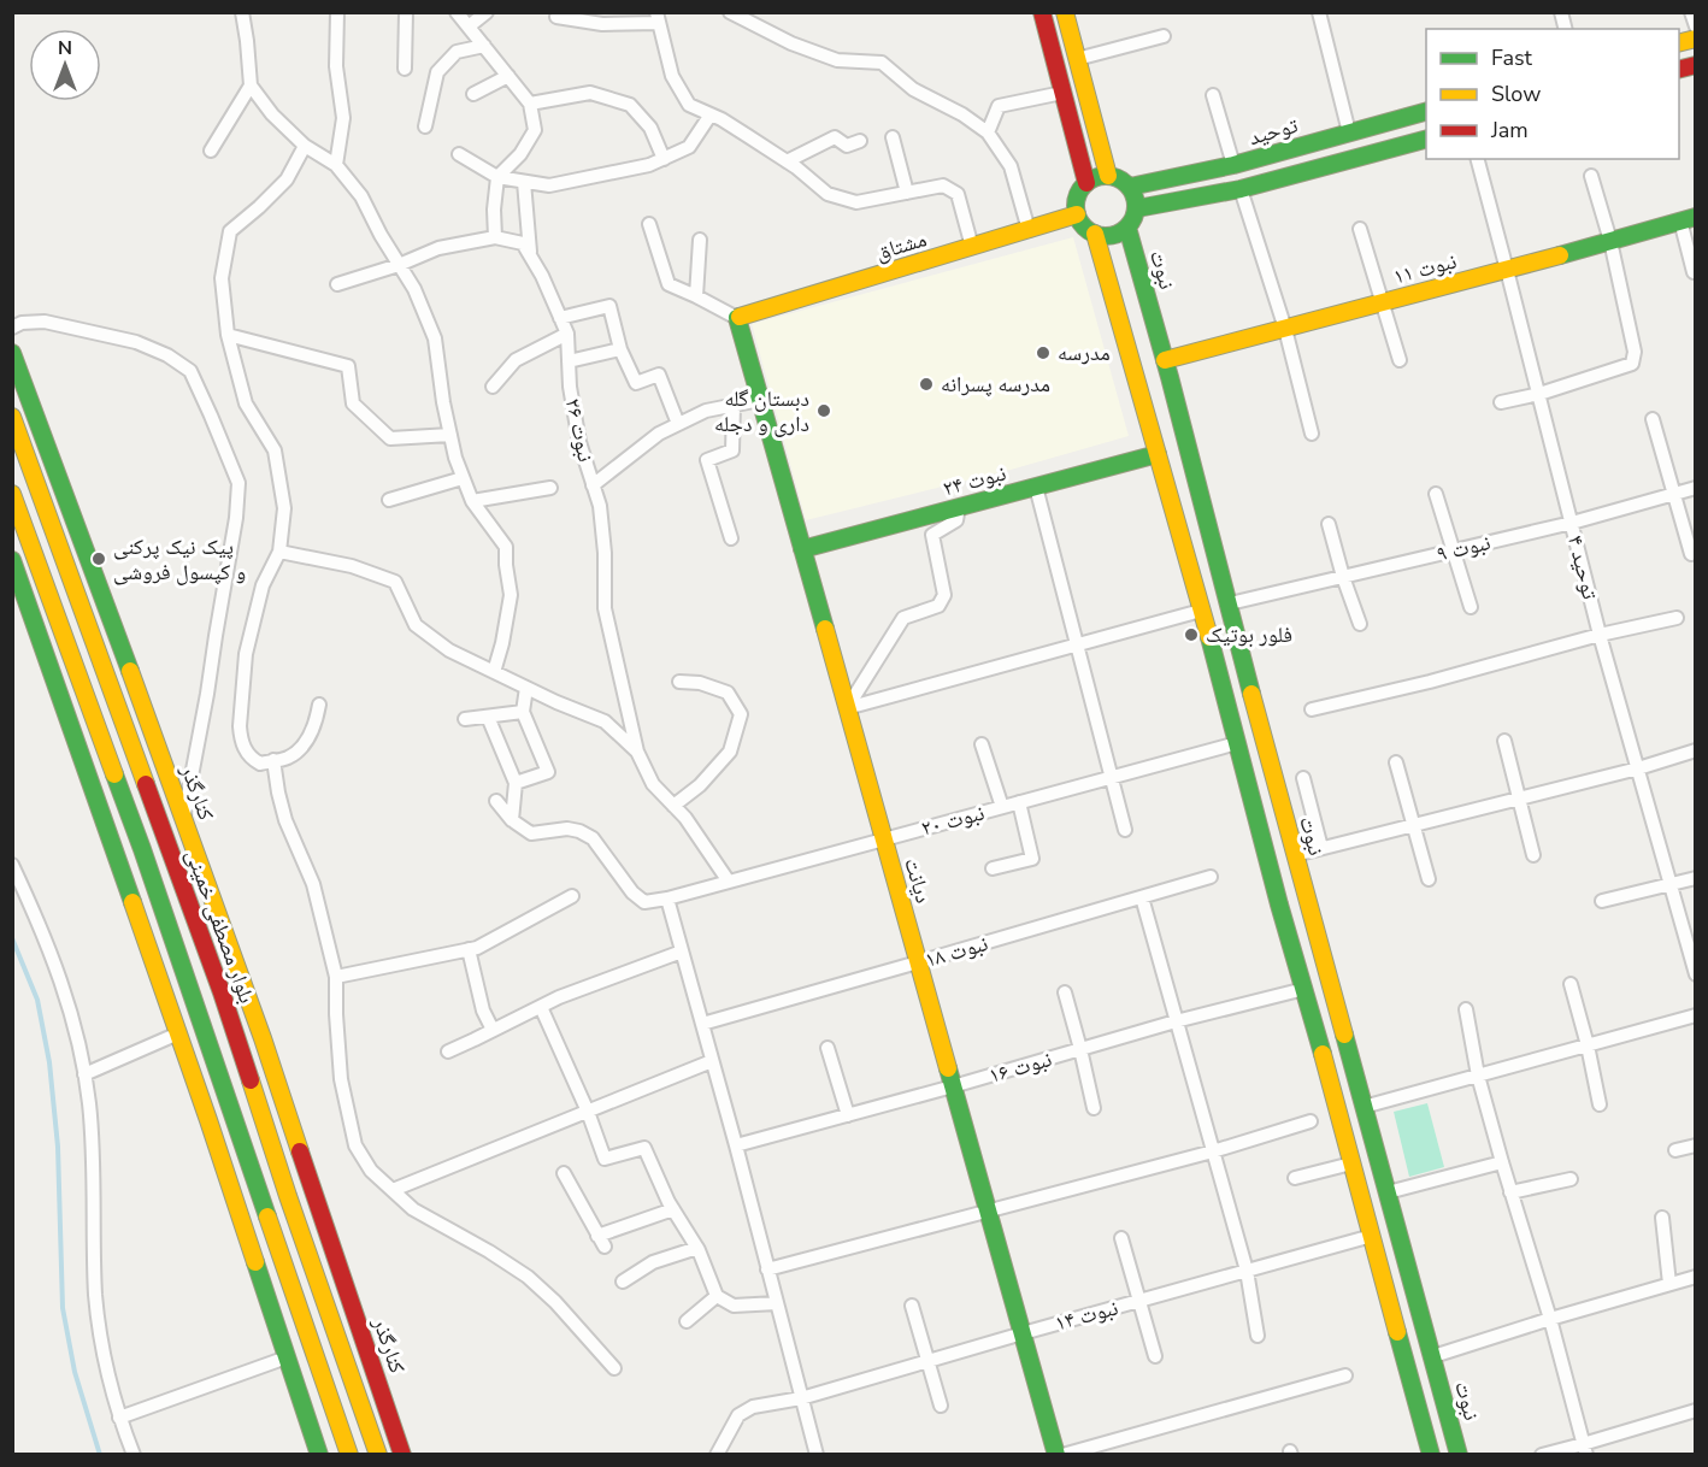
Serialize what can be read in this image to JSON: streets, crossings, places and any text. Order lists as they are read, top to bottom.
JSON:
{
  "streets": {
    "main road": [
      "توحید",
      "مشتاق",
      "نبوت ۱۱",
      "نبوت",
      "نبوت ۲۴",
      "کنارگذر",
      "دیانت",
      "بلوار مصطفی خمینی"
    ],
    "street": [
      "نبوت ۲۶",
      "نبوت ۹",
      "توحید ۴",
      "نبوت ۲۰",
      "نبوت ۱۸",
      "نبوت ۱۶",
      "نبوت ۱۴"
    ]
  },
  "crossings": [
    ["توحید", "مشتاق"],
    ["توحید", "نبوت"],
    ["مشتاق", "نبوت"],
    ["مشتاق", "دیانت"],
    ["نبوت ۱۱", "نبوت"],
    ["نبوت ۱۱", "توحید ۴"],
    ["نبوت", "نبوت ۹"],
    ["نبوت ۲۴", "دیانت"],
    ["نبوت ۹", "توحید ۴"],
    ["نبوت ۲۰", "دیانت"],
    ["دیانت", "نبوت ۱۸"],
    ["دیانت", "نبوت ۱۶"],
    ["دیانت", "نبوت ۱۴"]
  ],
  "places": [
    "مدرسه",
    "مدرسه پسرانه",
    "دبستان گله داری و دجله",
    "پیک نیک پرکنی و کپسول فروشی",
    "فلور بوتیک"
  ],
  "legend": ["Fast", "Slow", "Jam"],
  "north": "top"
}
